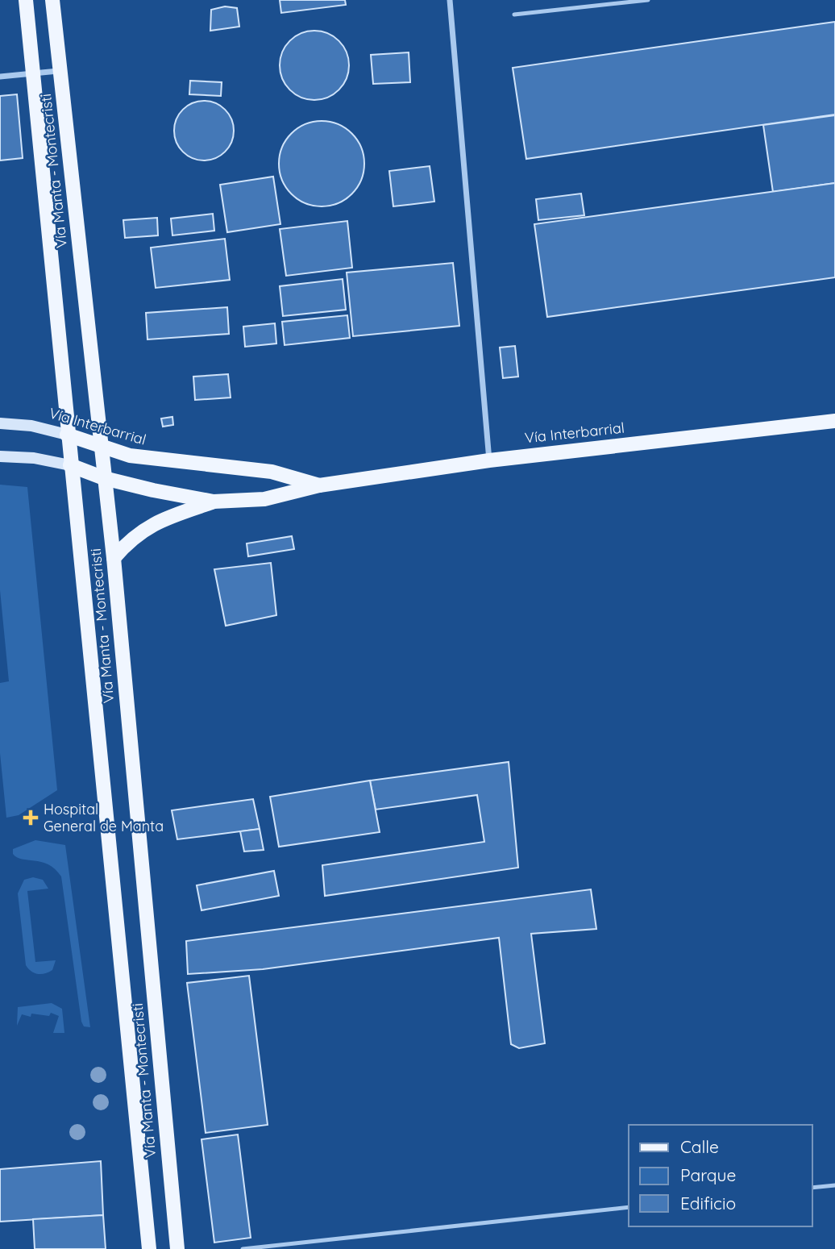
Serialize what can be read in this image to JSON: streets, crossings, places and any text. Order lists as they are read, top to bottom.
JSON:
{
  "streets": {
    "main road": ["Vía Manta - Montecristi", "Vía Interbarrial"]
  },
  "crossings": [
    ["Vía Manta - Montecristi", "Vía Interbarrial"]
  ],
  "places": {
    "health": ["Hospital General de Manta"]
  },
  "legend": ["Calle", "Parque", "Edificio"]
}
